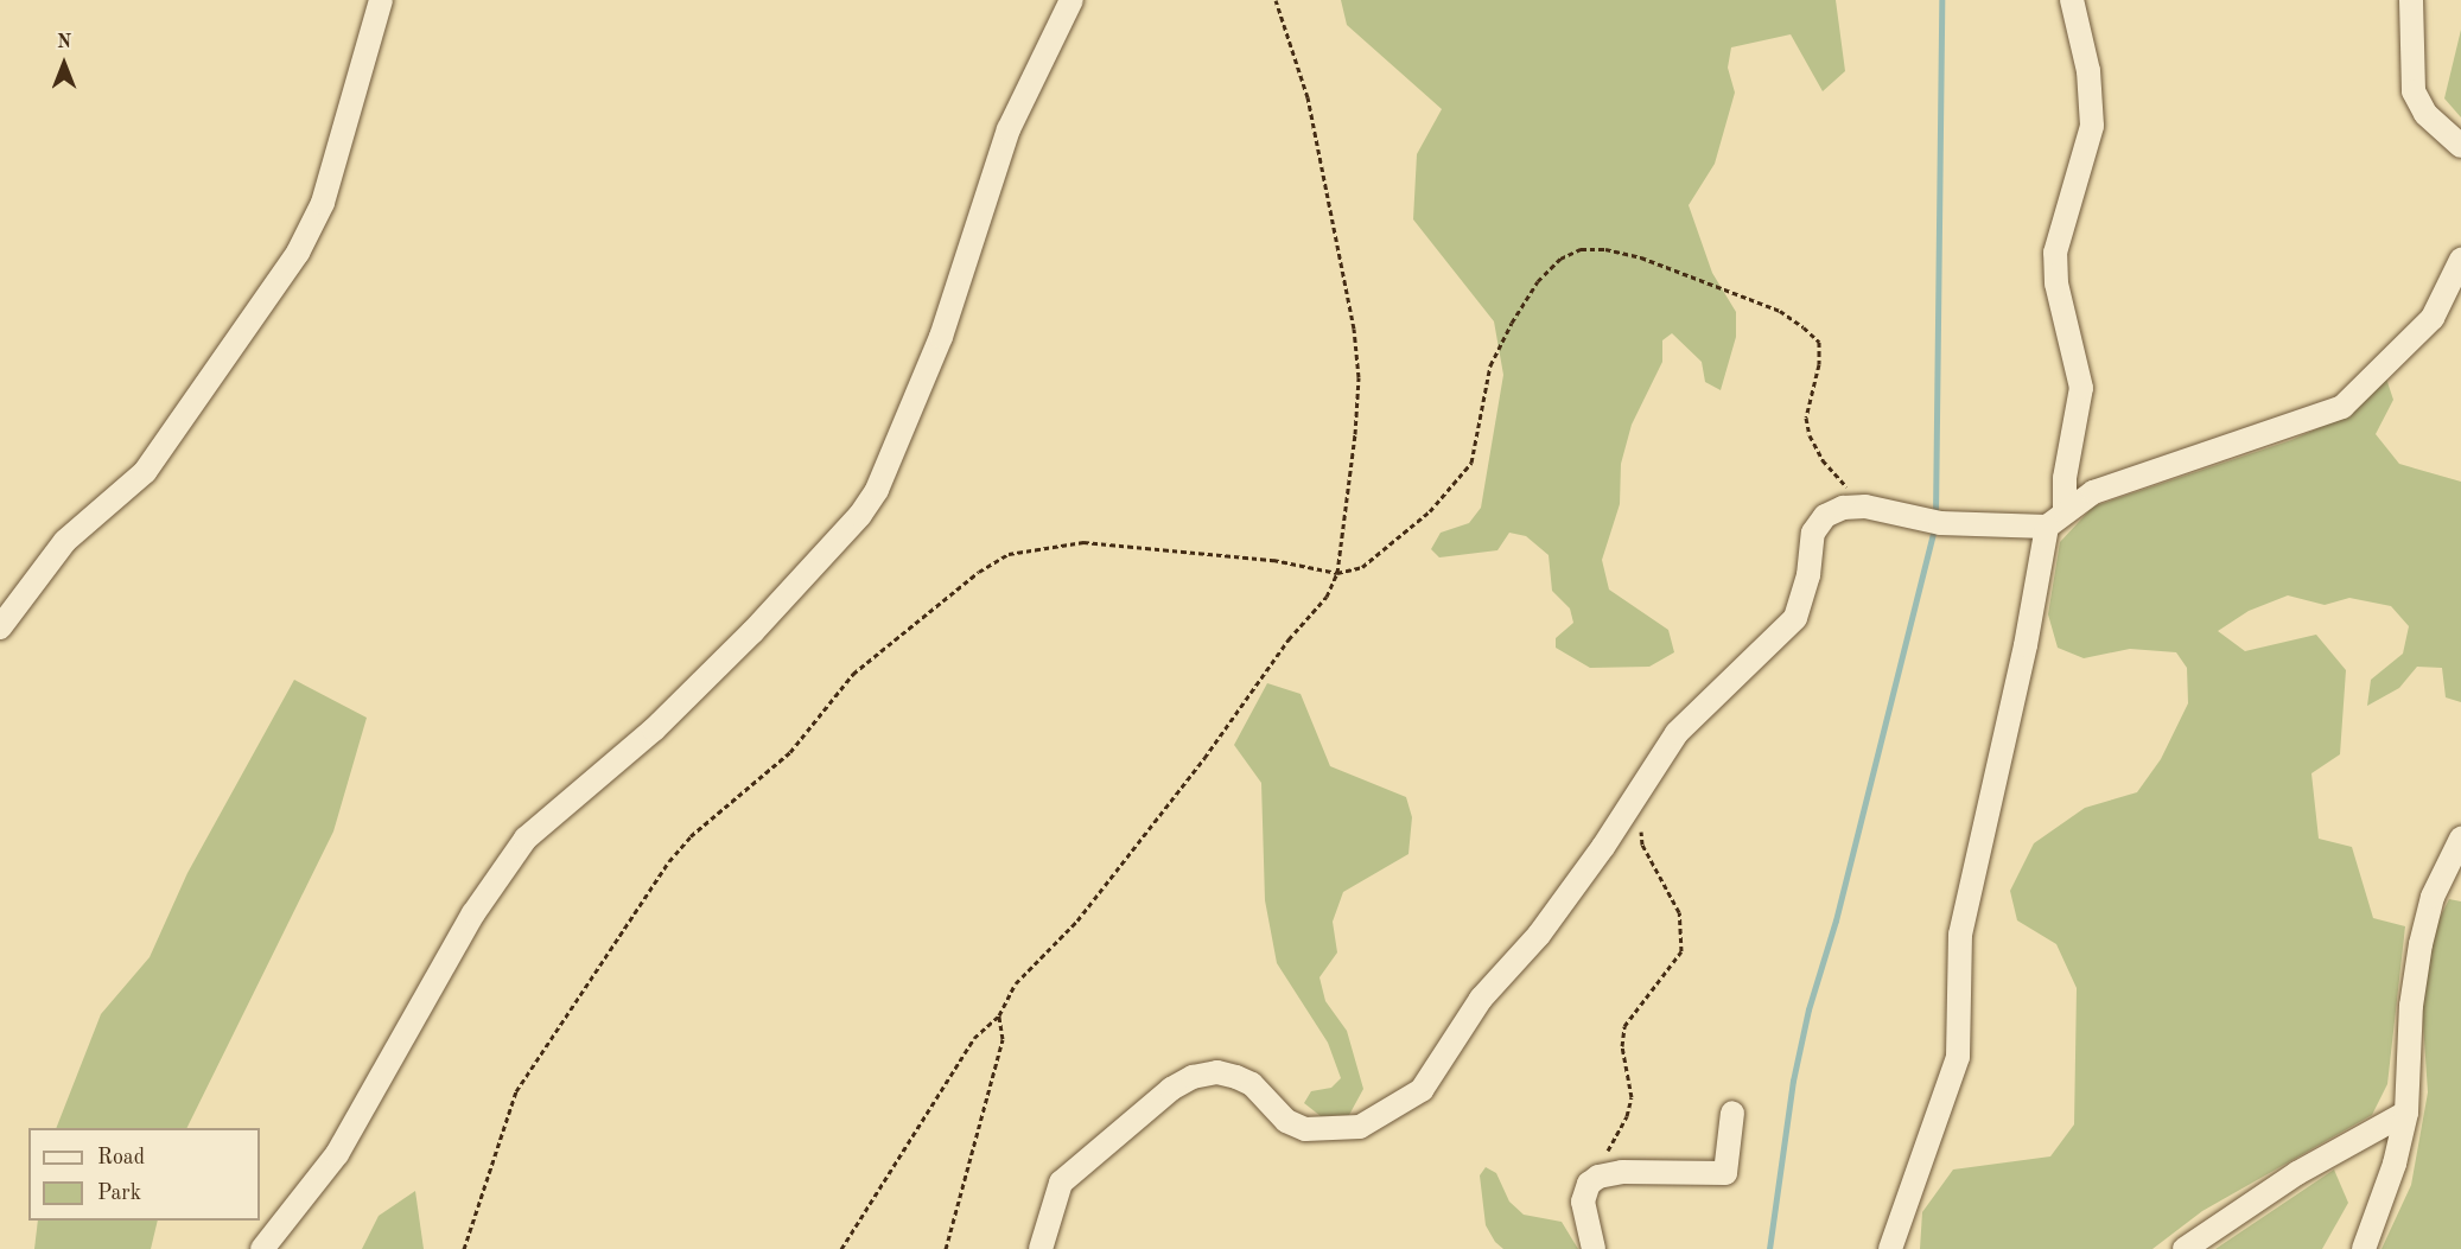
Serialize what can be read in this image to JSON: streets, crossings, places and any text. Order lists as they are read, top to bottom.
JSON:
{
  "legend": ["Road", "Park"],
  "north": "top"
}
